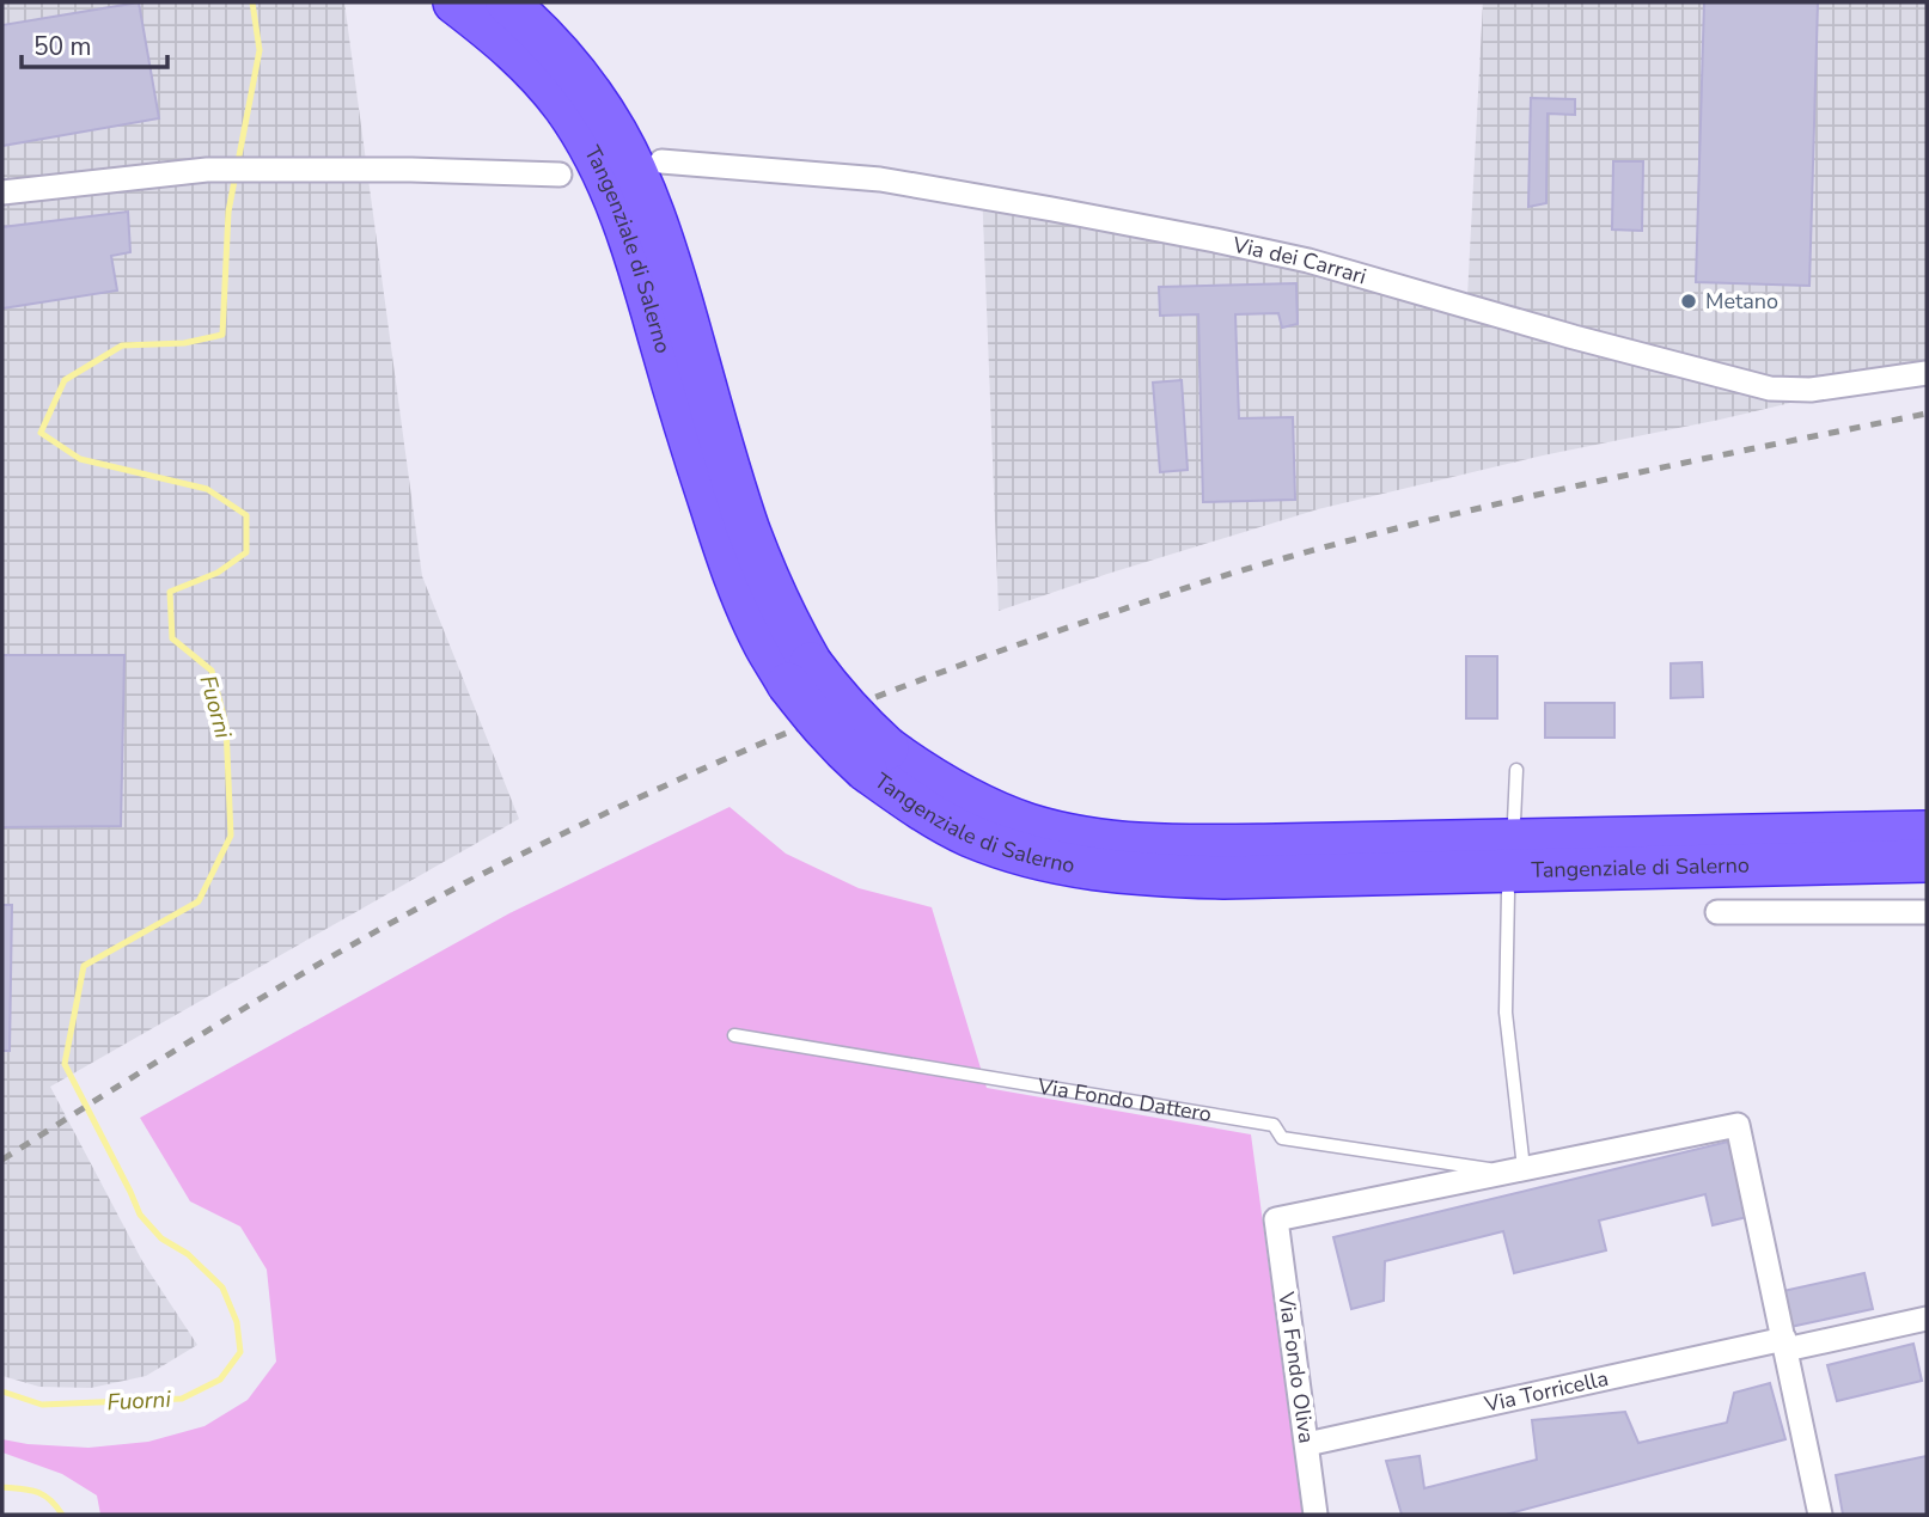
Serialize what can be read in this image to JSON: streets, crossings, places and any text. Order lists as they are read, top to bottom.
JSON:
{
  "streets": {
    "highway": ["Tangenziale di Salerno"],
    "street": [
      "Via dei Carrari",
      "Via Fondo Dattero",
      "Via Fondo Oliva",
      "Via Torricella"
    ]
  },
  "crossings": [
    ["Via Fondo Dattero", "Via Fondo Oliva"],
    ["Via Fondo Dattero", "Via Torricella"],
    ["Via Fondo Oliva", "Via Torricella"]
  ],
  "water": ["Fuorni"],
  "places": ["Metano"],
  "scale_bar": "50 m"
}
